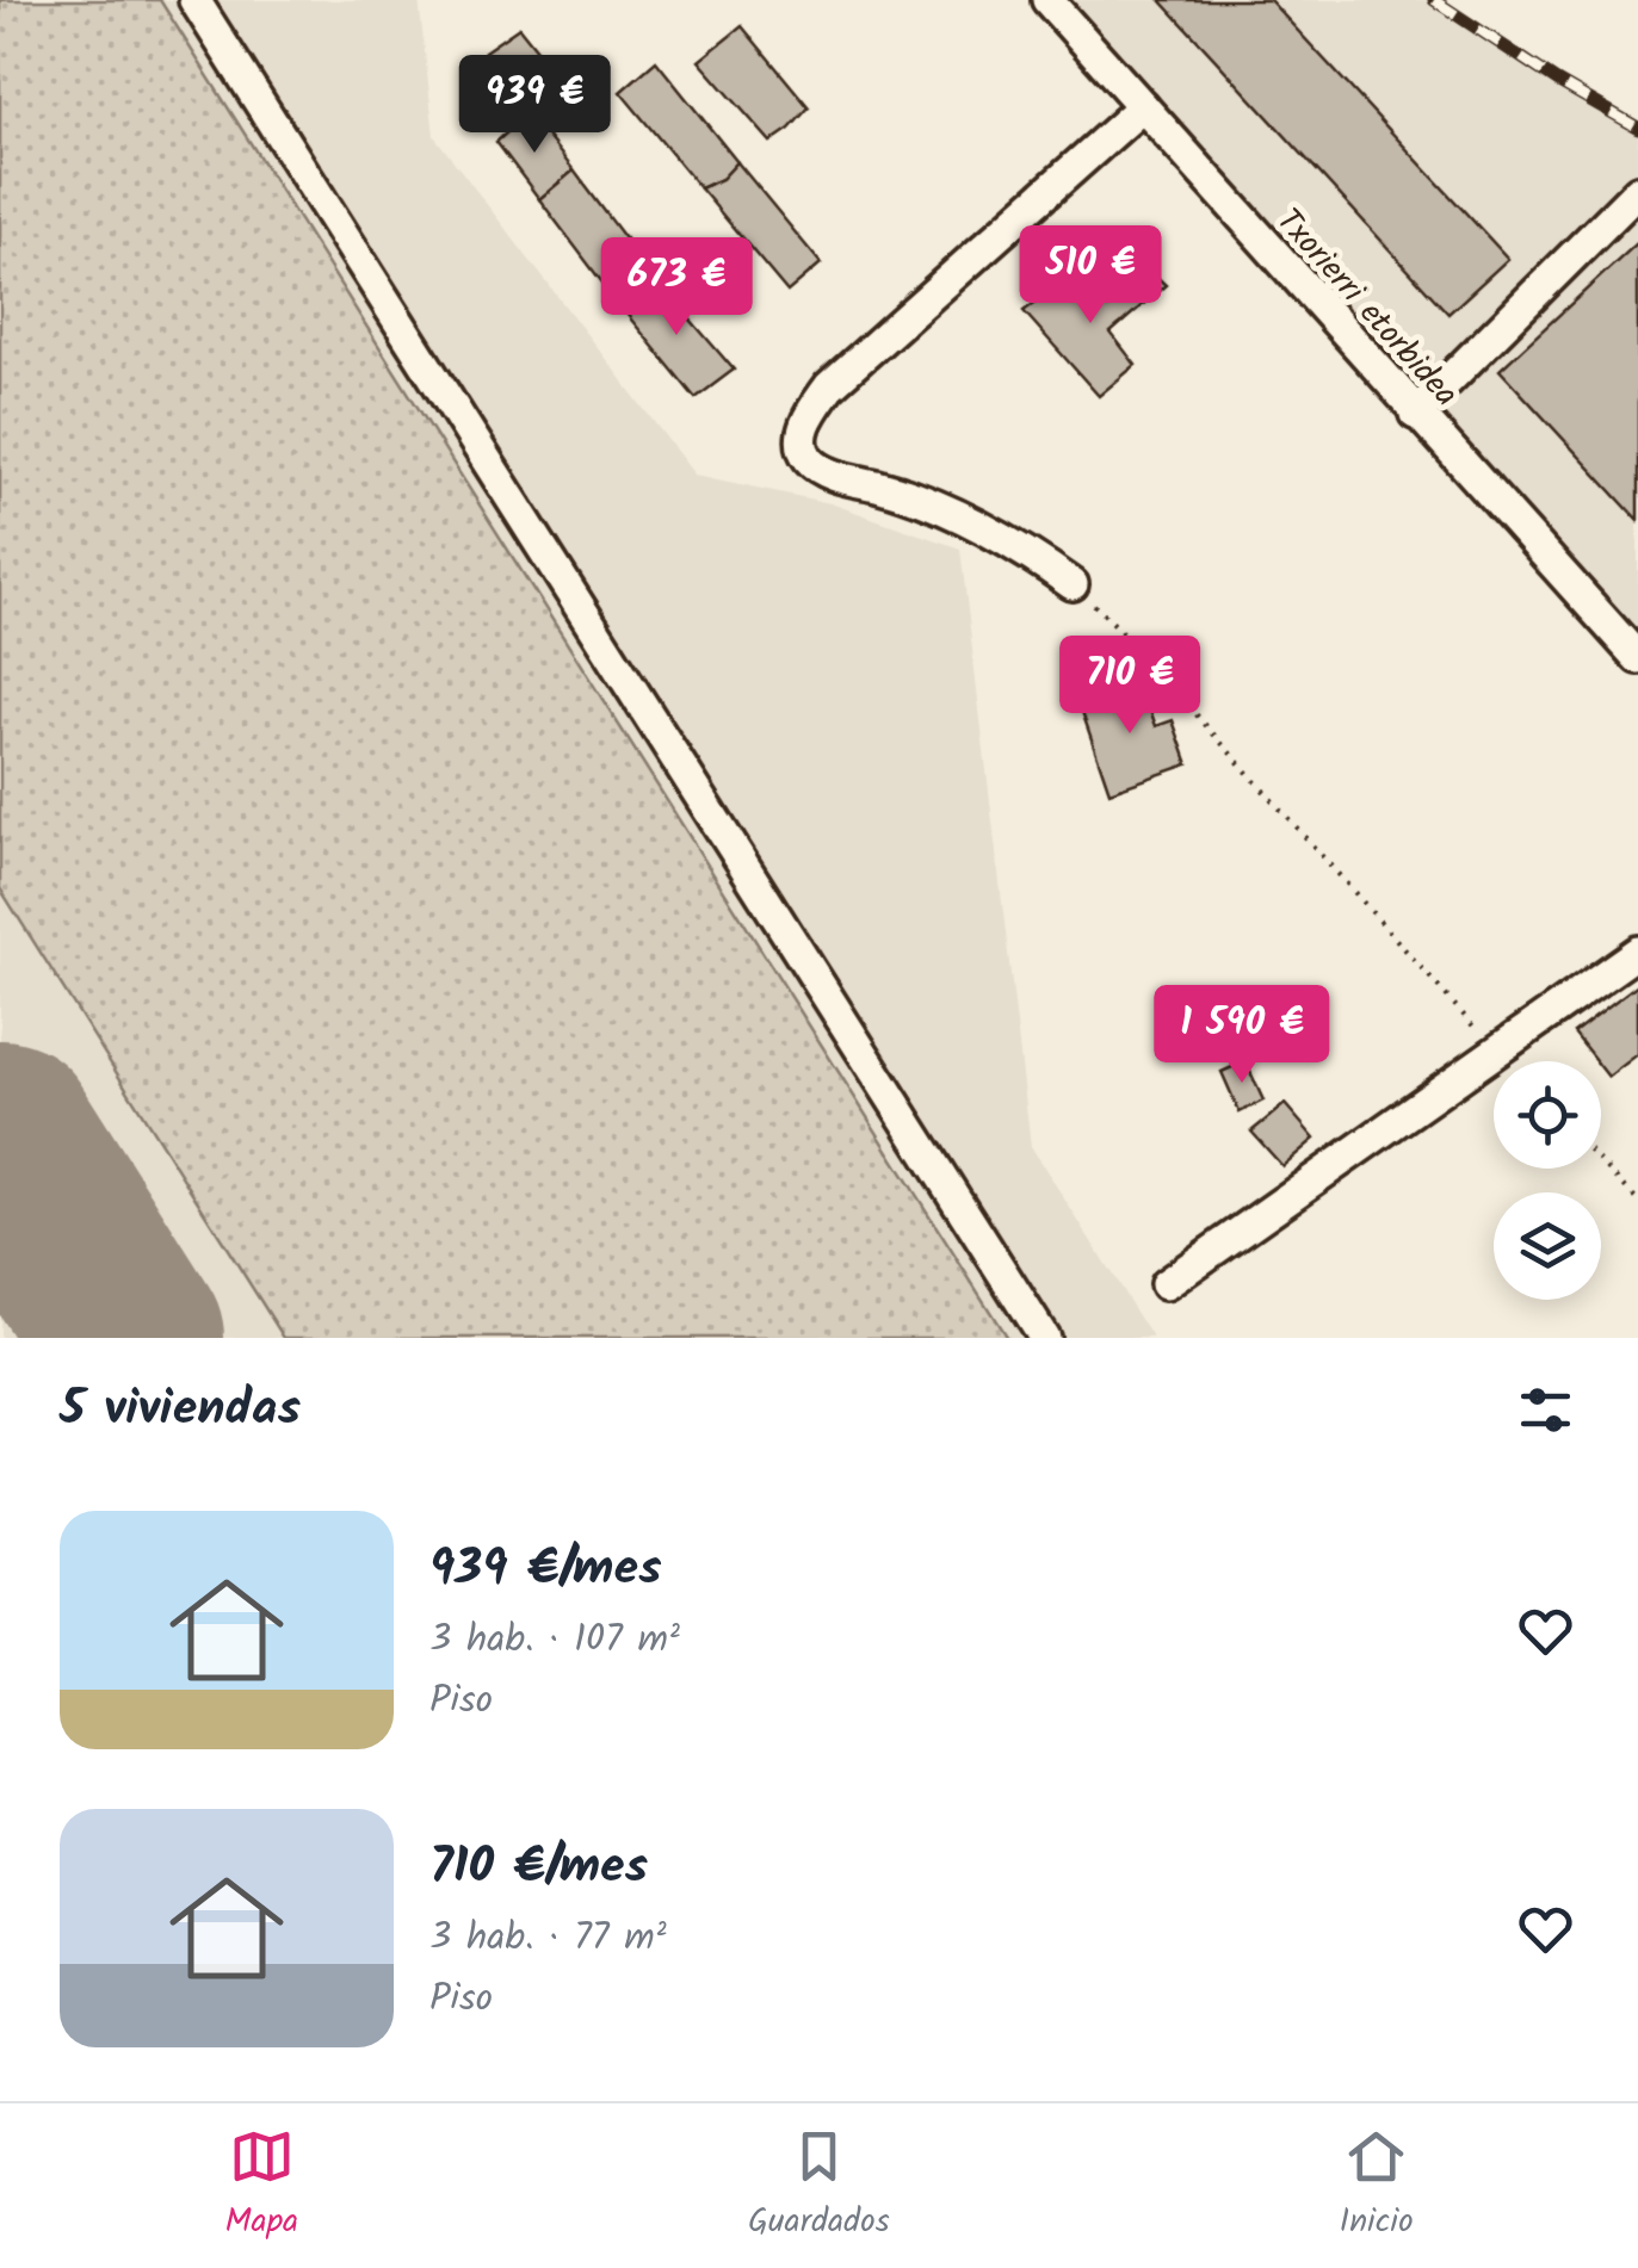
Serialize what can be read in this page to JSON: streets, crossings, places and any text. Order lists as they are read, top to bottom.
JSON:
{
  "streets": {
    "street": ["Txorierri etorbidea"]
  },
  "page": {
    "price": [
      "939 €",
      "510 €",
      "673 €",
      "710 €",
      "1 590 €"
    ],
    "heading": "5 viviendas",
    "list": [
      {
        "name": "939 €/mes",
        "note": "3 hab. · 107 m² · Piso"
      },
      {
        "name": "710 €/mes",
        "note": "3 hab. · 77 m² · Piso"
      }
    ],
    "tabs": ["Mapa", "Guardados", "Inicio"]
  }
}
